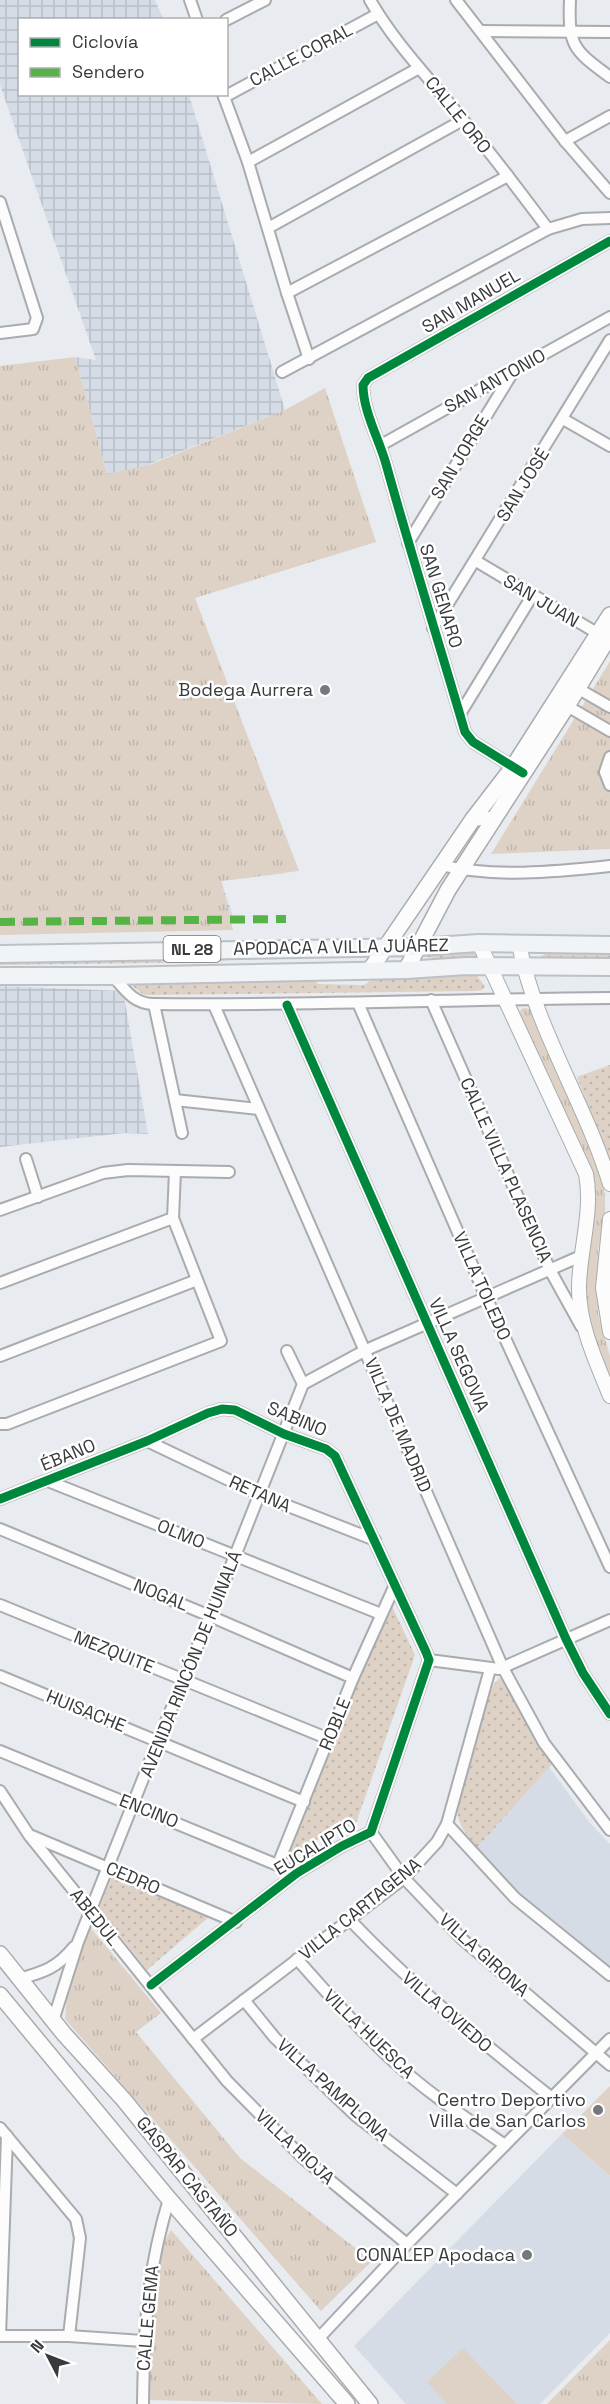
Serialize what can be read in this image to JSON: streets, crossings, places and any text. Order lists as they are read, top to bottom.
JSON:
{
  "streets": {
    "main road": ["APODACA A VILLA JUÁREZ", "NL 28", "GASPAR CASTAÑO"],
    "street": [
      "CALLE CORAL",
      "CALLE ORO",
      "SAN MANUEL",
      "SAN ANTONIO",
      "SAN JORGE",
      "SAN JOSÉ",
      "SAN GENARO",
      "SAN JUAN",
      "CALLE VILLA PLASENCIA",
      "VILLA TOLEDO",
      "VILLA SEGOVIA",
      "SABINO",
      "VILLA DE MADRID",
      "ÉBANO",
      "RETANA",
      "OLMO",
      "NOGAL",
      "MEZQUITE",
      "AVENIDA RINCÓN DE HUINALÁ",
      "HUISACHE",
      "ROBLE",
      "ENCINO",
      "EUCALIPTO",
      "CEDRO",
      "VILLA CARTAGENA",
      "ABEDUL",
      "VILLA GIRONA",
      "VILLA OVIEDO",
      "VILLA HUESCA",
      "VILLA PAMPLONA",
      "VILLA RIOJA",
      "CALLE GEMA"
    ]
  },
  "crossings": [
    ["CALLE CORAL", "CALLE ORO"],
    ["SAN MANUEL", "SAN GENARO"],
    ["SAN ANTONIO", "SAN JORGE"],
    ["SAN ANTONIO", "SAN GENARO"],
    ["SAN JORGE", "SAN GENARO"],
    ["SAN JOSÉ", "SAN GENARO"],
    ["SAN JOSÉ", "SAN JUAN"],
    ["SABINO", "ÉBANO"],
    ["SABINO", "RETANA"],
    ["SABINO", "AVENIDA RINCÓN DE HUINALÁ"],
    ["SABINO", "ROBLE"],
    ["ÉBANO", "RETANA"],
    ["ÉBANO", "OLMO"],
    ["RETANA", "AVENIDA RINCÓN DE HUINALÁ"],
    ["OLMO", "AVENIDA RINCÓN DE HUINALÁ"],
    ["OLMO", "ROBLE"],
    ["NOGAL", "AVENIDA RINCÓN DE HUINALÁ"],
    ["NOGAL", "ROBLE"],
    ["MEZQUITE", "AVENIDA RINCÓN DE HUINALÁ"],
    ["MEZQUITE", "ROBLE"],
    ["AVENIDA RINCÓN DE HUINALÁ", "HUISACHE"],
    ["AVENIDA RINCÓN DE HUINALÁ", "ENCINO"],
    ["AVENIDA RINCÓN DE HUINALÁ", "CEDRO"],
    ["AVENIDA RINCÓN DE HUINALÁ", "ABEDUL"],
    ["AVENIDA RINCÓN DE HUINALÁ", "GASPAR CASTAÑO"],
    ["HUISACHE", "ROBLE"],
    ["ROBLE", "ENCINO"],
    ["ENCINO", "EUCALIPTO"],
    ["EUCALIPTO", "CEDRO"],
    ["EUCALIPTO", "ABEDUL"],
    ["EUCALIPTO", "VILLA GIRONA"],
    ["CEDRO", "ABEDUL"],
    ["VILLA CARTAGENA", "ABEDUL"],
    ["VILLA CARTAGENA", "VILLA GIRONA"],
    ["VILLA CARTAGENA", "VILLA OVIEDO"],
    ["VILLA CARTAGENA", "VILLA HUESCA"],
    ["VILLA CARTAGENA", "VILLA PAMPLONA"],
    ["VILLA CARTAGENA", "VILLA RIOJA"],
    ["ABEDUL", "VILLA RIOJA"],
    ["GASPAR CASTAÑO", "CALLE GEMA"]
  ],
  "places": ["Bodega Aurrera", "Centro Deportivo Villa de San Carlos", "CONALEP Apodaca"],
  "legend": ["Ciclovía", "Sendero"],
  "north": "top left"
}
